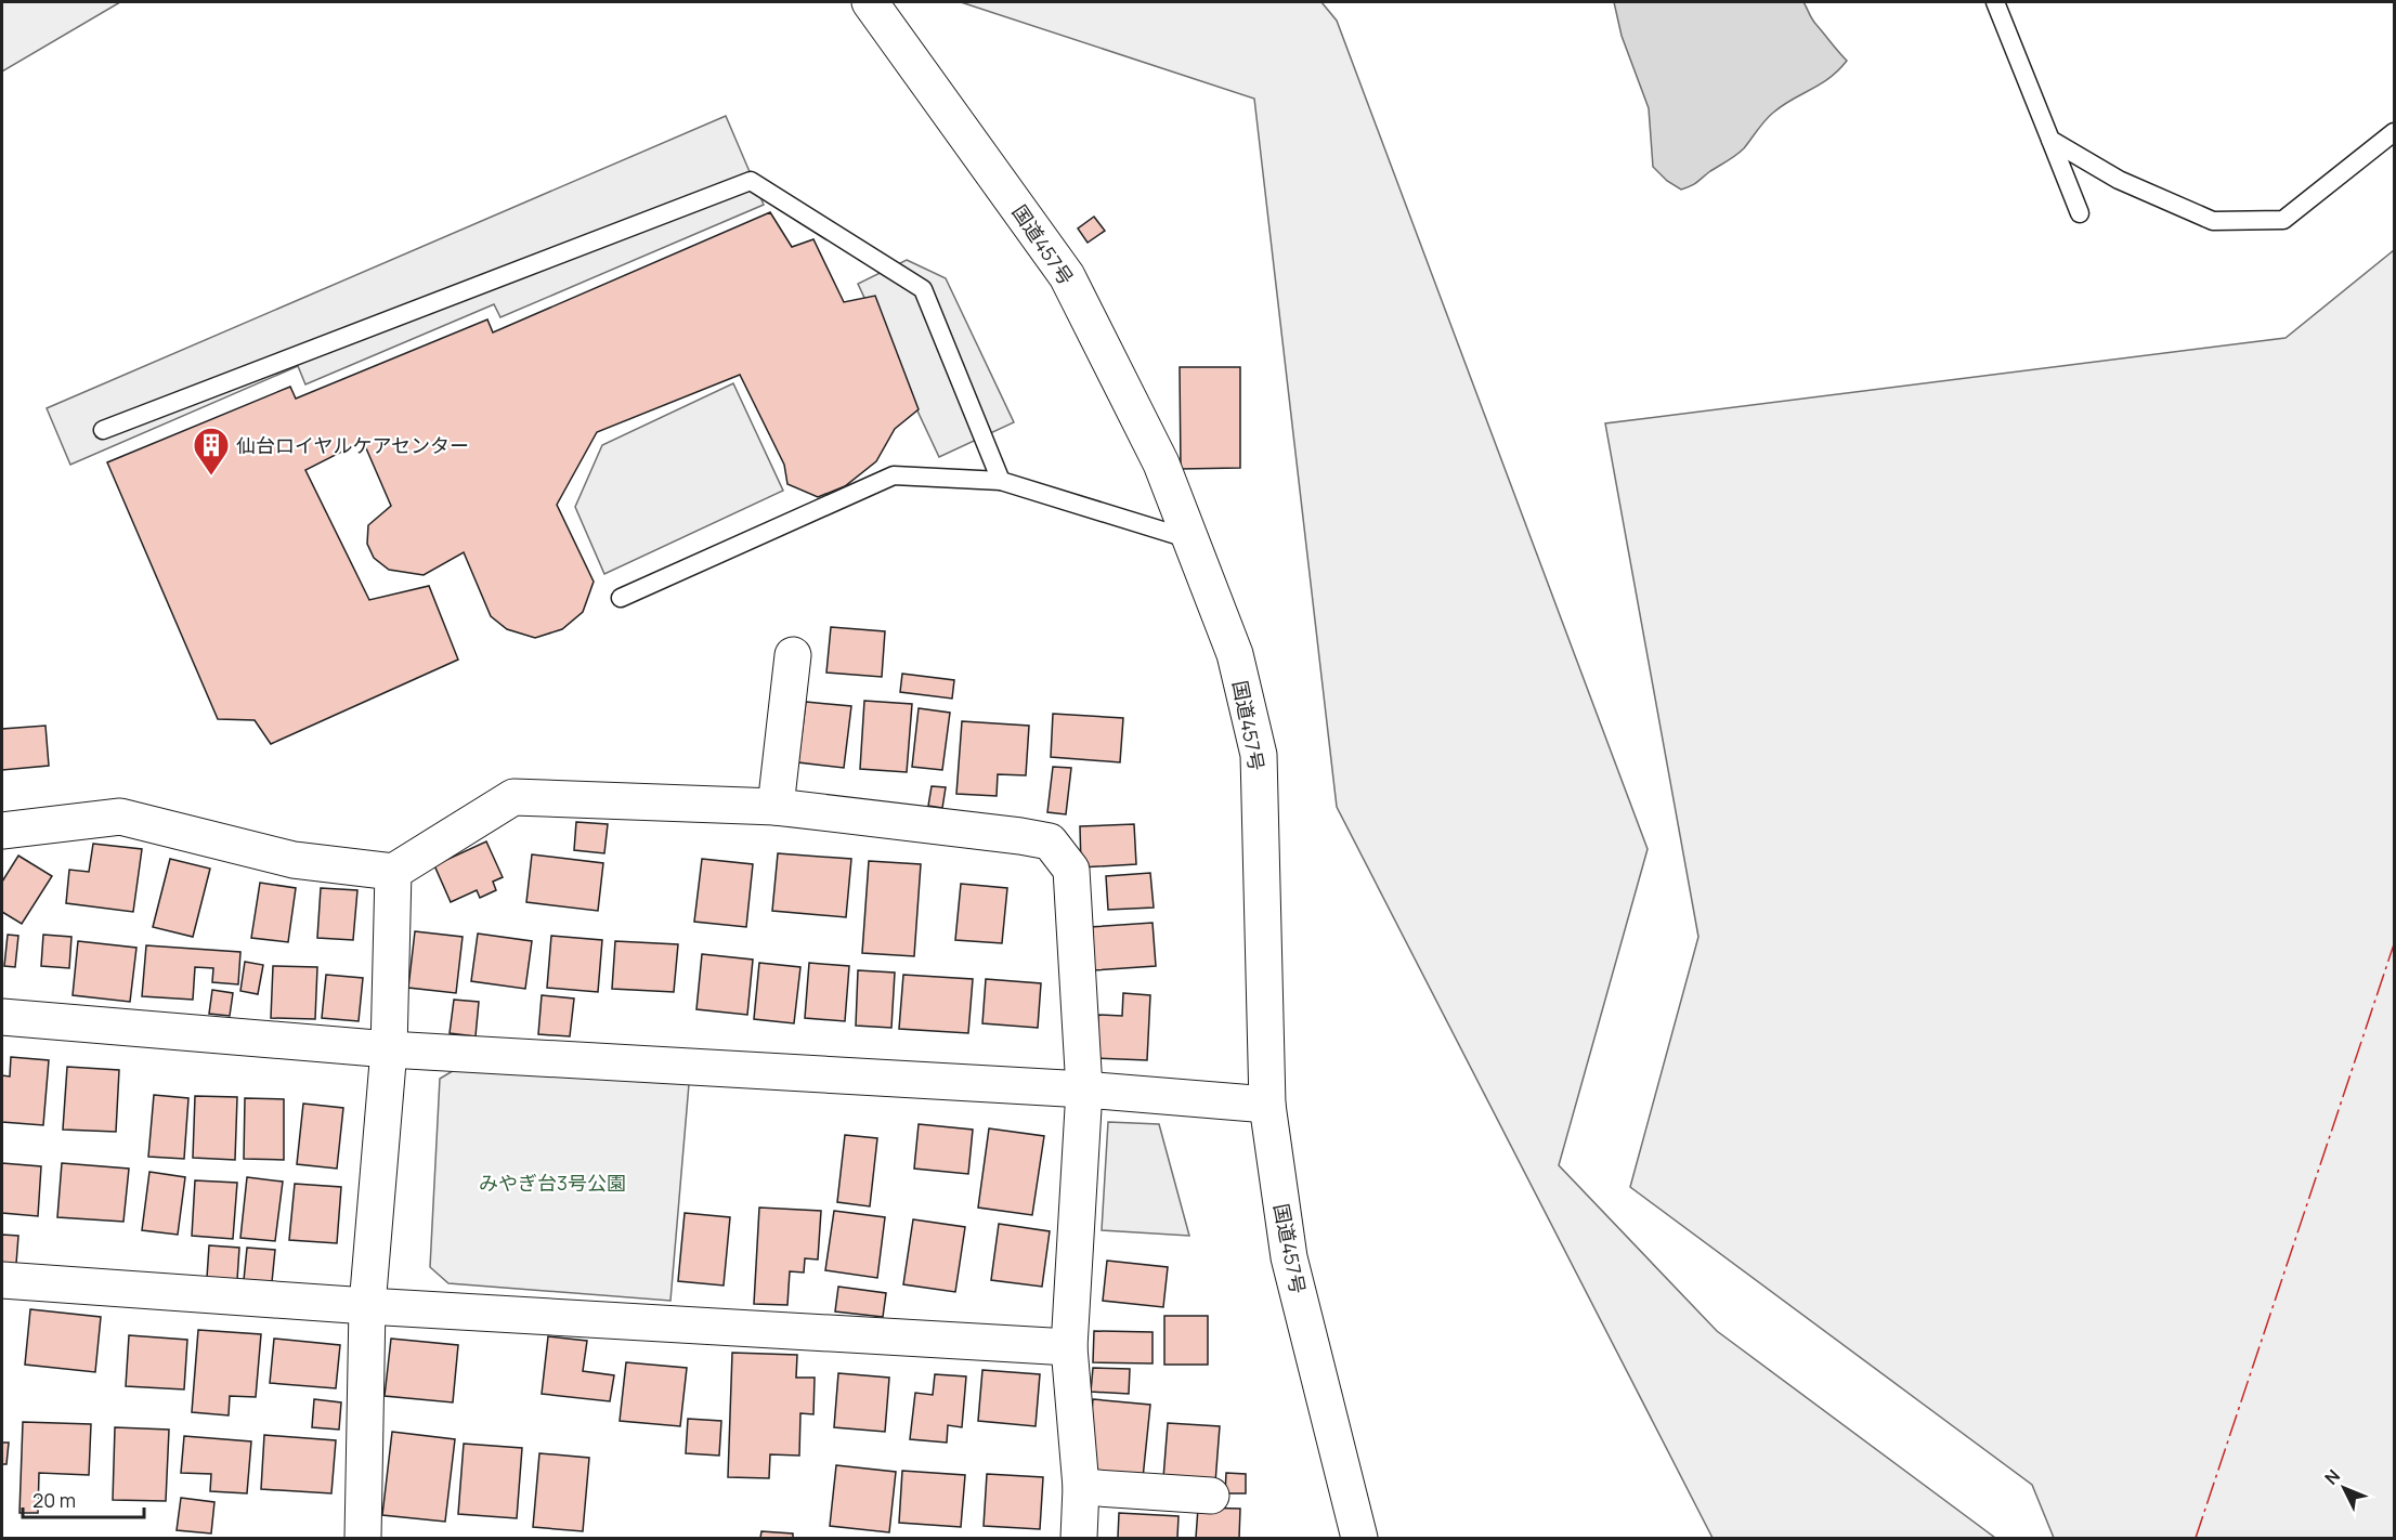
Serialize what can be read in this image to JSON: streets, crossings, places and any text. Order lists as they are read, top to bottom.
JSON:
{
  "streets": {
    "main road": ["国道457号"]
  },
  "parks": ["みやぎ台3号公園"],
  "places": {
    "building": ["仙台ロイヤルケアセンター"]
  },
  "scale_bar": "20 m",
  "north": "top left"
}
